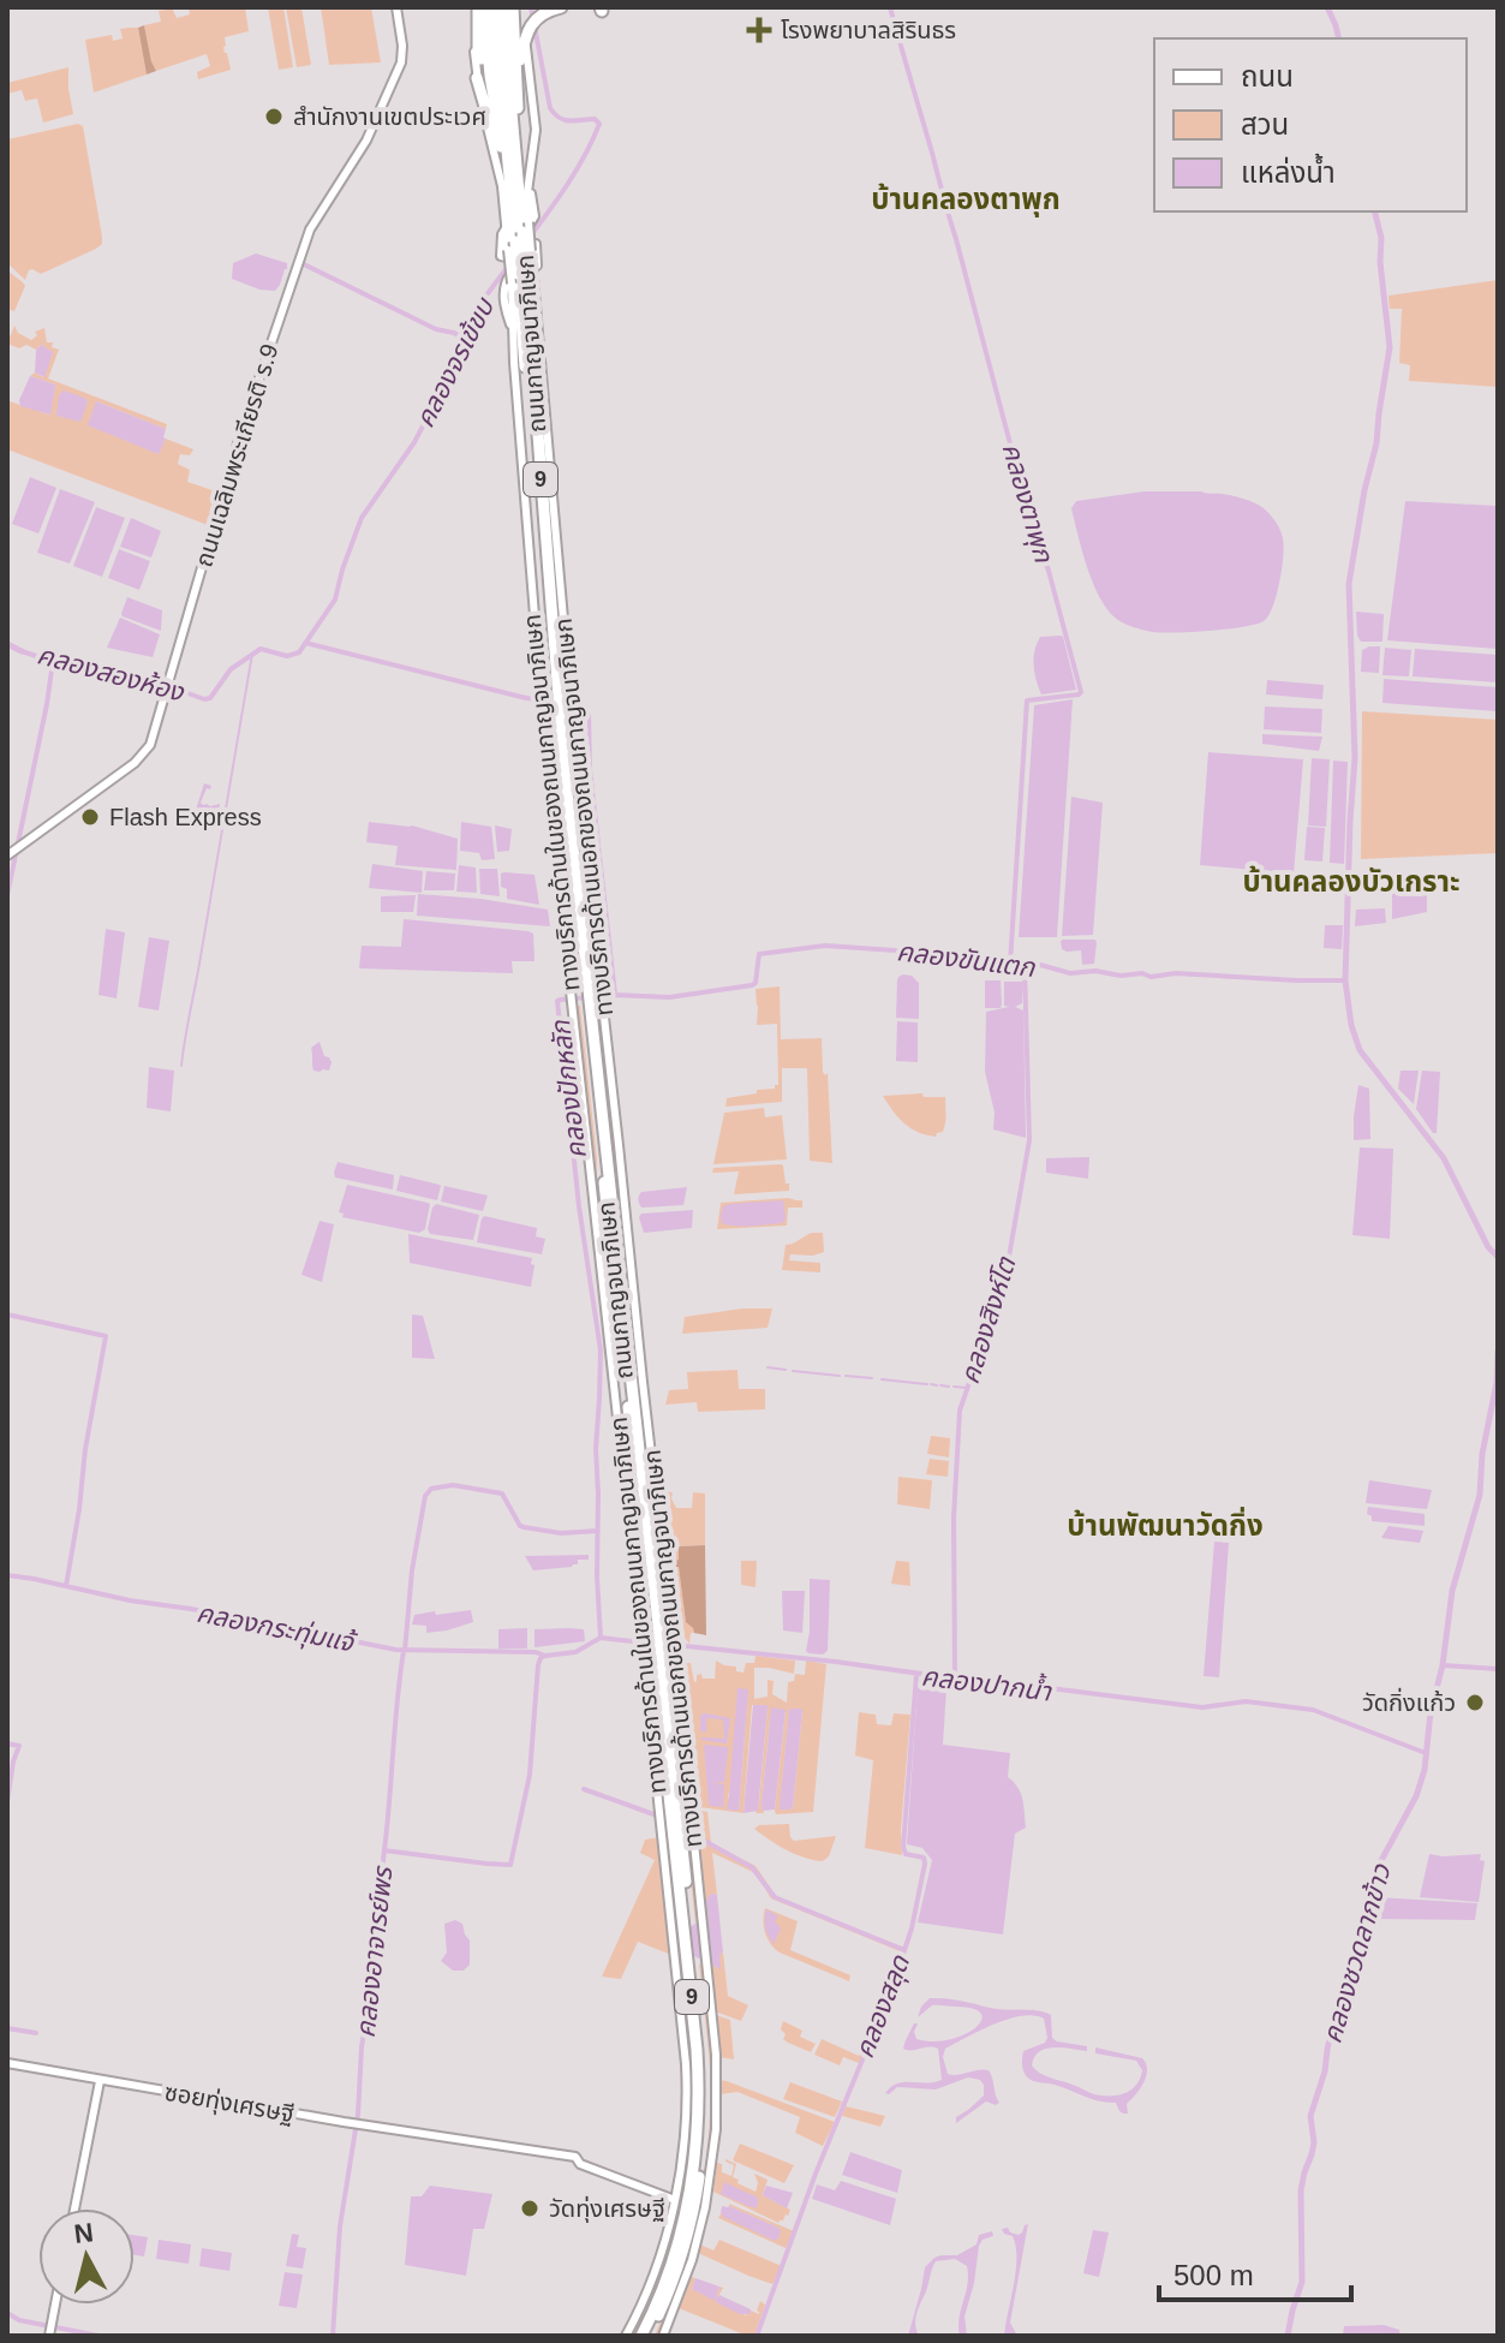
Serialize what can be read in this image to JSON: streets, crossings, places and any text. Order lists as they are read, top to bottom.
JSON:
{
  "streets": {
    "highway": ["ถนนกาญจนาภิเษก", "9"],
    "main road": [
      "ถนนเฉลิมพระเกียรติ ร.9",
      "ทางบริการด้านในของถนนกาญจนาภิเษก",
      "ทางบริการด้านนอกของถนนกาญจนาภิเษก",
      "ซอยทุ่งเศรษฐี"
    ]
  },
  "crossings": [
    ["ถนนกาญจนาภิเษก", "ทางบริการด้านในของถนนกาญจนาภิเษก"],
    ["ถนนกาญจนาภิเษก", "ทางบริการด้านนอกของถนนกาญจนาภิเษก"],
    ["ทางบริการด้านในของถนนกาญจนาภิเษก", "ทางบริการด้านนอกของถนนกาญจนาภิเษก"],
    ["ทางบริการด้านในของถนนกาญจนาภิเษก", "ซอยทุ่งเศรษฐี"]
  ],
  "districts": ["บ้านคลองตาพุก", "บ้านคลองบัวเกราะ", "บ้านพัฒนาวัดกิ่ง"],
  "water": [
    "คลองจรเข้ขบ",
    "คลองตาพุก",
    "คลองสองห้อง",
    "คลองขันแตก",
    "คลองปักหลัก",
    "คลองสิงห์โต",
    "คลองกระทุ่มแจ้",
    "คลองปากน้ำ",
    "คลองอาจารย์พร",
    "คลองชวดลากข้าว",
    "คลองสลุด"
  ],
  "places": {
    "health": ["โรงพยาบาลสิรินธร"],
    "other": [
      "สำนักงานเขตประเวศ",
      "Flash Express",
      "วัดกิ่งแก้ว",
      "วัดทุ่งเศรษฐี"
    ]
  },
  "legend": ["ถนน", "สวน", "แหล่งน้ำ"],
  "scale_bar": "500 m",
  "north": "top"
}
